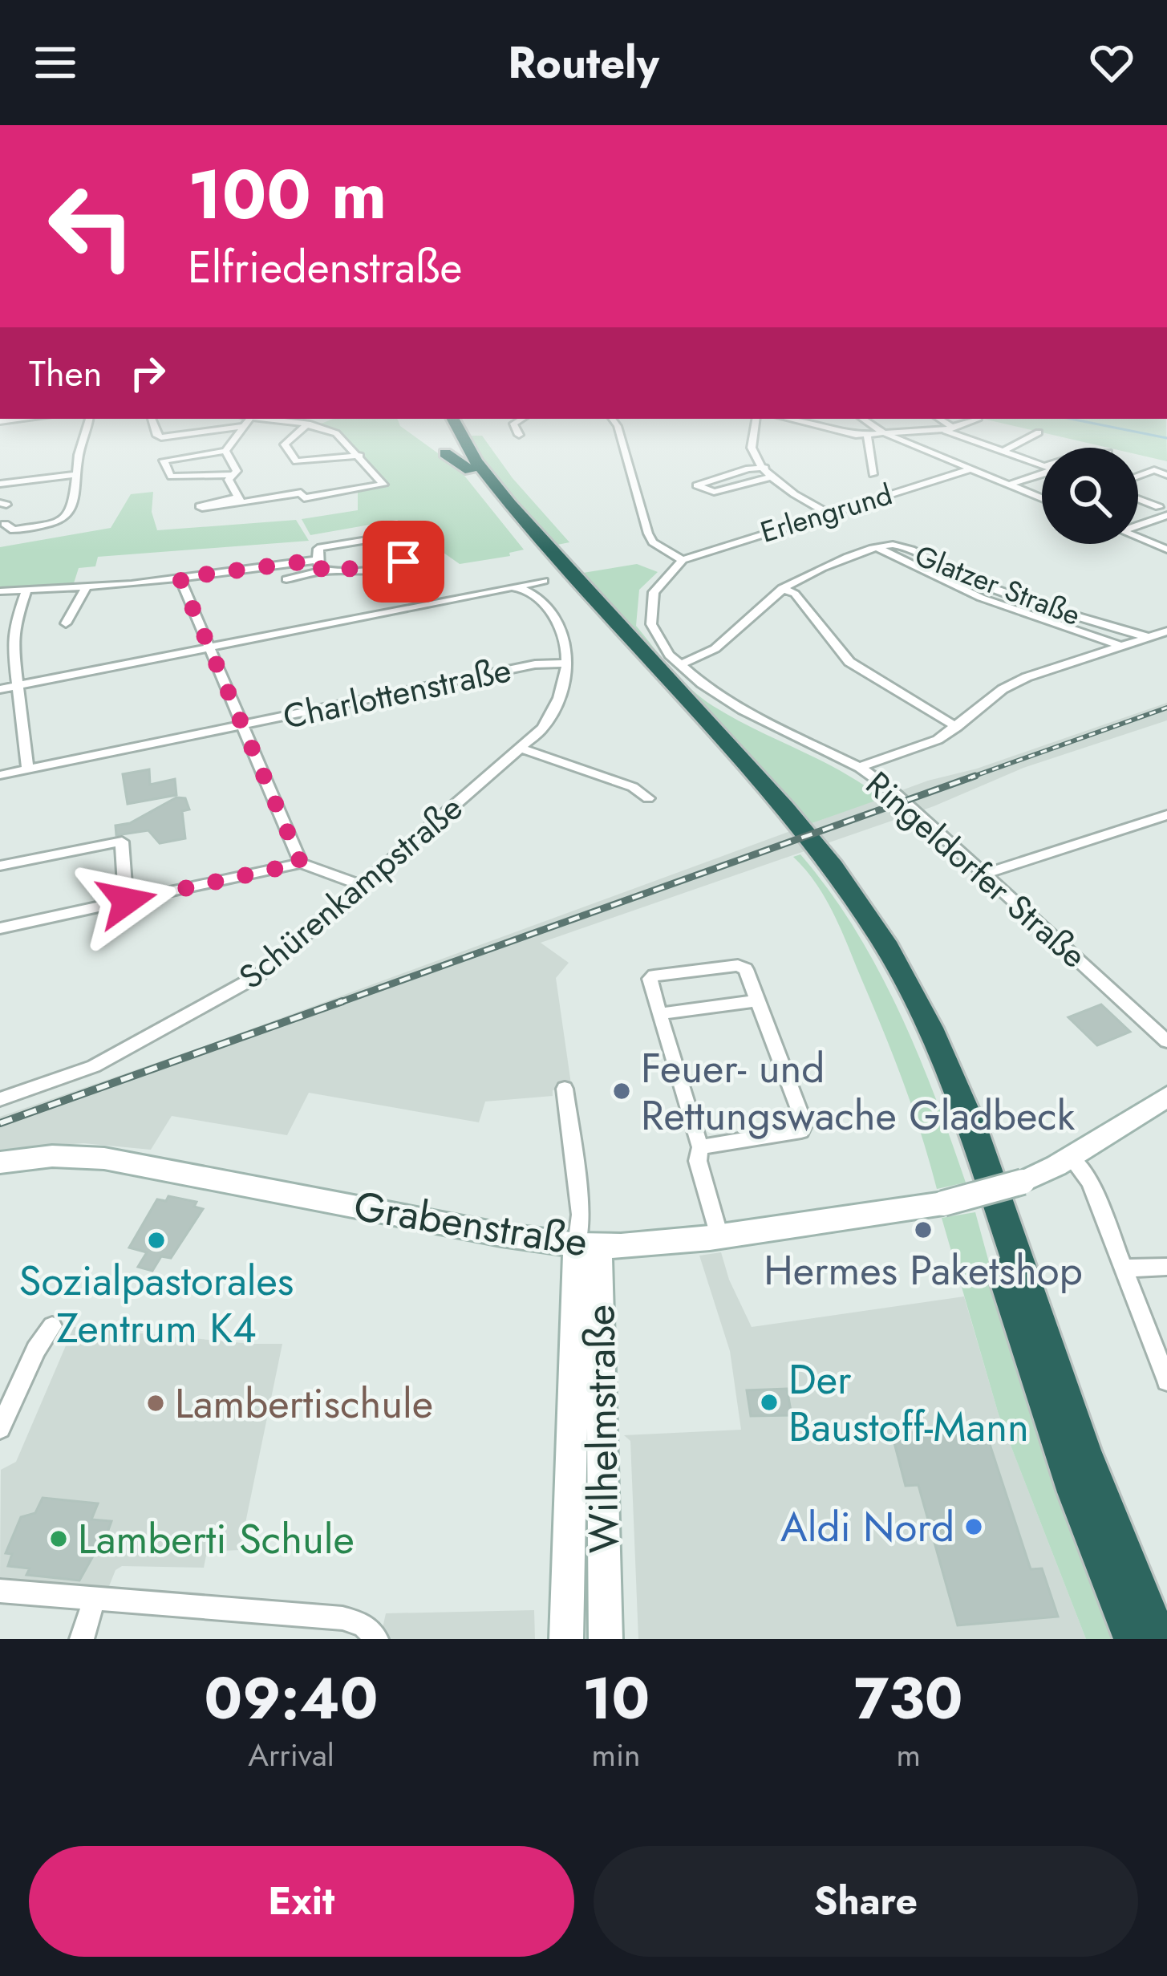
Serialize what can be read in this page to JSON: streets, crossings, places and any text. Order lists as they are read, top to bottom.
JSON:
{
  "streets": {
    "street": [
      "Erlengrund",
      "Glatzer Straße",
      "Charlottenstraße",
      "Ringeldorfer Straße",
      "Schürenkampstraße",
      "Grabenstraße",
      "Wilhelmstraße"
    ]
  },
  "crossings": [
    ["Erlengrund", "Ringeldorfer Straße"],
    ["Charlottenstraße", "Schürenkampstraße"],
    ["Grabenstraße", "Wilhelmstraße"]
  ],
  "places": [
    "Feuer- und Rettungswache Gladbeck",
    "Hermes Paketshop",
    "Sozialpastorales Zentrum K4",
    "Der Baustoff-Mann",
    "Lambertischule",
    "Aldi Nord",
    "Lamberti Schule"
  ],
  "page": {
    "header": "Routely",
    "turn": ["100 m", "Elfriedenstraße"],
    "then": "Then",
    "eta": [
      "09:40",
      "Arrival",
      "10",
      "min",
      "730",
      "m"
    ],
    "buttons": ["Exit", "Share"]
  }
}
